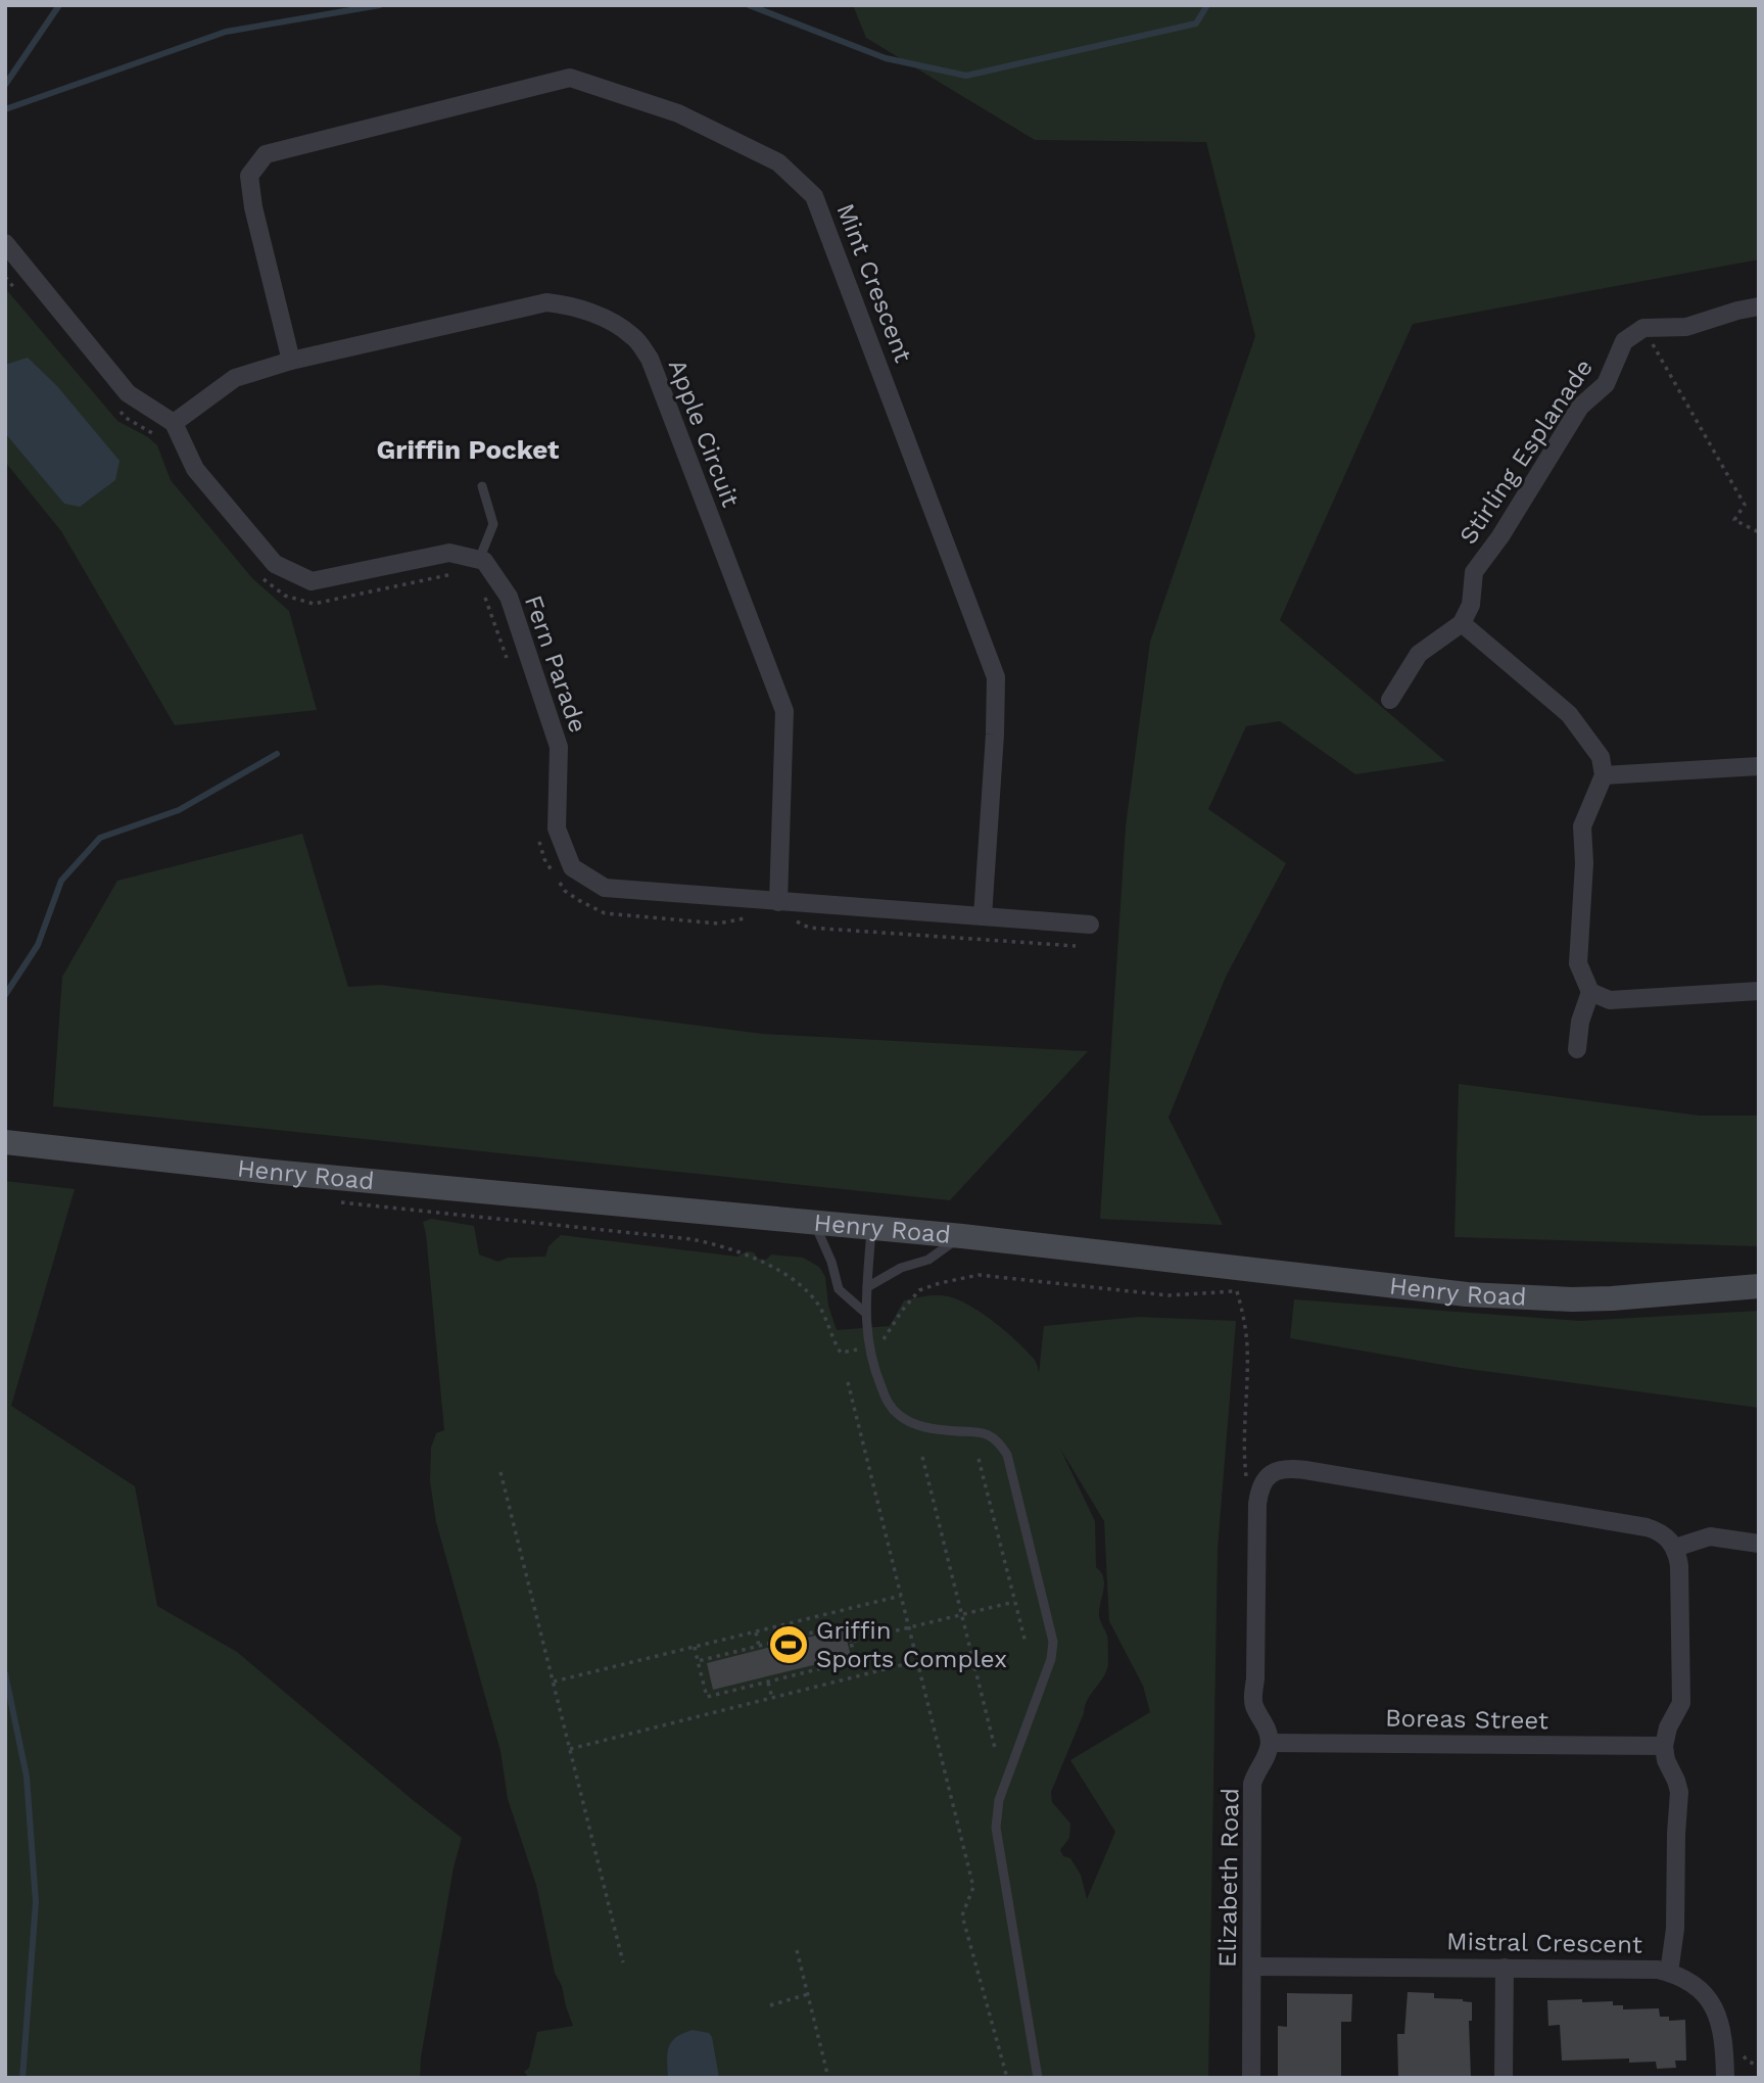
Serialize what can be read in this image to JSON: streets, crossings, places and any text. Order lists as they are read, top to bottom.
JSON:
{
  "streets": {
    "main road": ["Henry Road"],
    "street": [
      "Mint Crescent",
      "Apple Circuit",
      "Stirling Esplanade",
      "Fern Parade",
      "Boreas Street",
      "Elizabeth Road",
      "Mistral Crescent"
    ]
  },
  "crossings": [
    ["Mint Crescent", "Apple Circuit"],
    ["Mint Crescent", "Fern Parade"],
    ["Apple Circuit", "Fern Parade"],
    ["Boreas Street", "Elizabeth Road"],
    ["Boreas Street", "Mistral Crescent"],
    ["Elizabeth Road", "Mistral Crescent"]
  ],
  "districts": ["Griffin Pocket"],
  "places": {
    "sports": ["Griffin Sports Complex"]
  }
}
